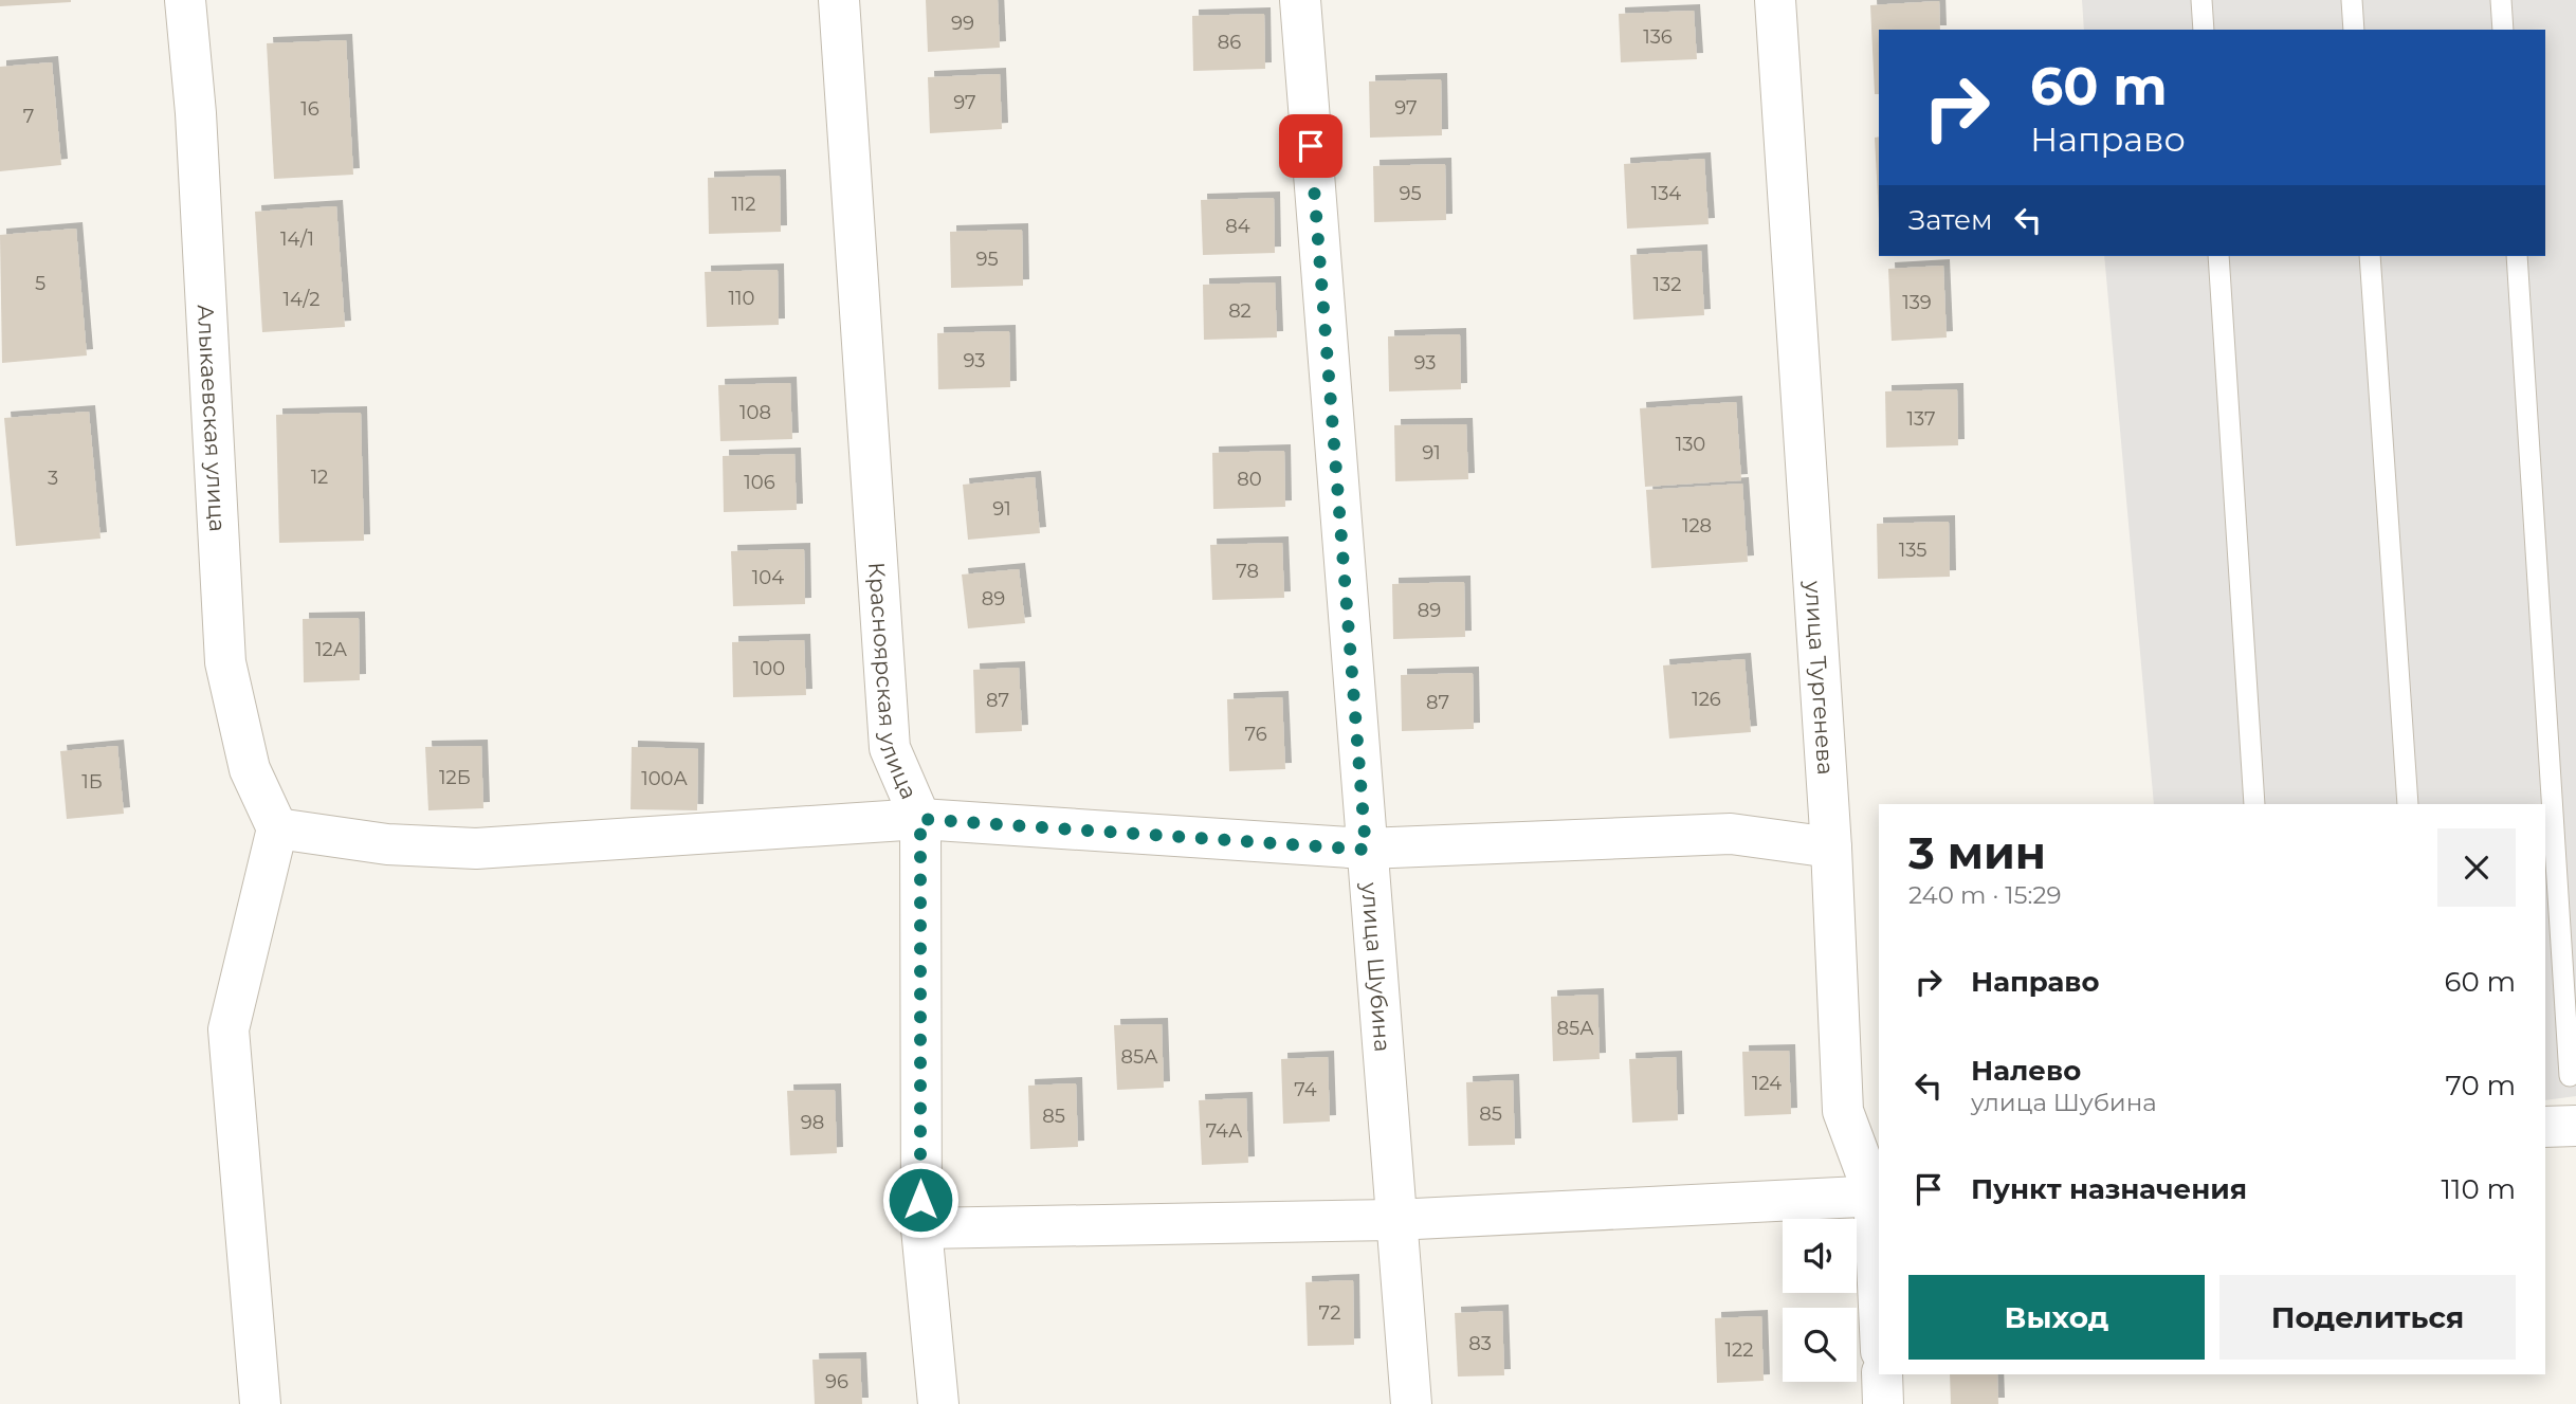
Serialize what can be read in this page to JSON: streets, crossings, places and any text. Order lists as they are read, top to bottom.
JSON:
{
  "streets": {
    "street": [
      "Алыкаевская улица",
      "улица Тургенева",
      "Красноярская улица",
      "улица Шубина"
    ]
  },
  "house_numbers": [
    "99",
    "136",
    "86",
    "97",
    "97",
    "16",
    "7",
    "95",
    "134",
    "112",
    "84",
    "14/1",
    "95",
    "5",
    "132",
    "110",
    "14/2",
    "139",
    "82",
    "93",
    "93",
    "108",
    "137",
    "130",
    "91",
    "12",
    "3",
    "80",
    "106",
    "91",
    "128",
    "135",
    "78",
    "104",
    "89",
    "89",
    "12А",
    "100",
    "126",
    "87",
    "87",
    "76",
    "12Б",
    "100А",
    "1Б",
    "85А",
    "85А",
    "124",
    "74",
    "85",
    "85",
    "98",
    "74А",
    "72",
    "83",
    "122",
    "96"
  ],
  "page": {
    "turn": ["60 m", "Направо"],
    "then": "Затем",
    "heading": ["3 мин", "240 m · 15:29"],
    "list": [
      {
        "name": "Направо",
        "value": "60 m"
      },
      {
        "name": "Налево",
        "note": "улица Шубина",
        "value": "70 m"
      },
      {
        "name": "Пункт назначения",
        "value": "110 m"
      }
    ],
    "buttons": ["Выход", "Поделиться"]
  }
}
